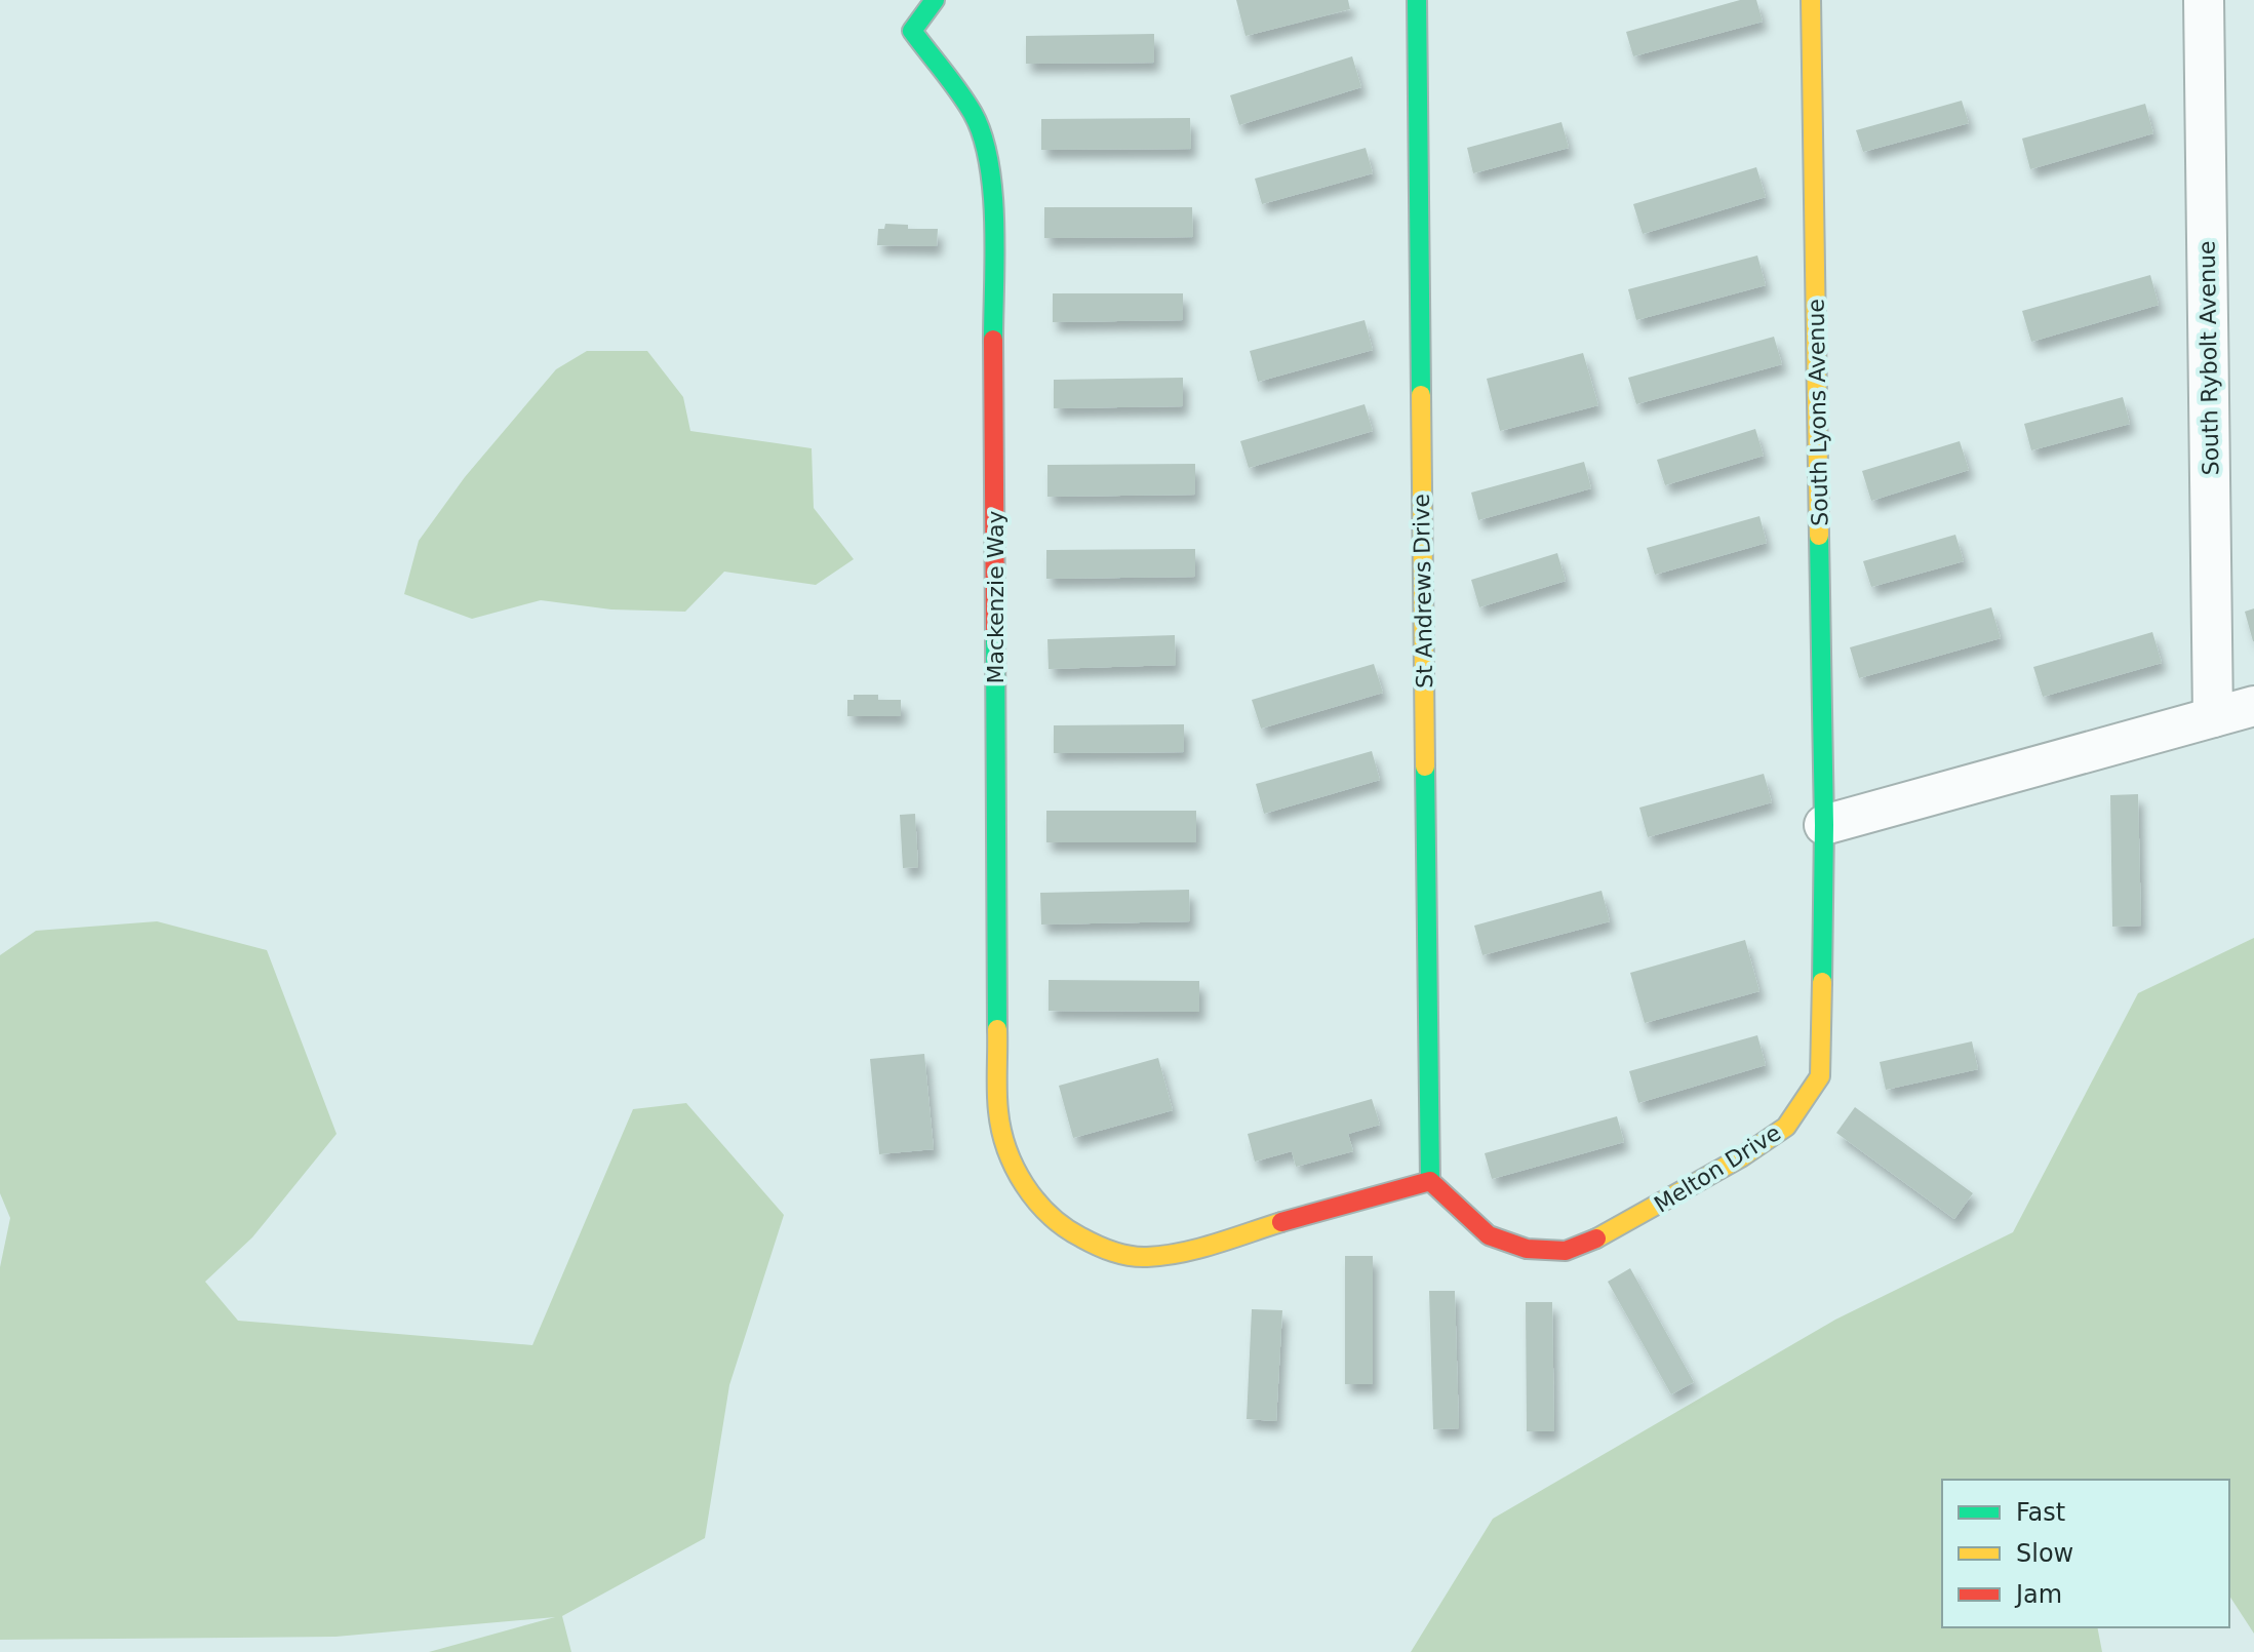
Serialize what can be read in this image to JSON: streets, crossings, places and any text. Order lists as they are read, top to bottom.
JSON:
{
  "streets": {
    "street": [
      "South Rybolt Avenue",
      "South Lyons Avenue",
      "St Andrews Drive",
      "Mackenzie Way",
      "Melton Drive"
    ]
  },
  "crossings": [
    ["South Lyons Avenue", "Melton Drive"],
    ["St Andrews Drive", "Mackenzie Way"],
    ["St Andrews Drive", "Melton Drive"],
    ["Mackenzie Way", "Melton Drive"]
  ],
  "legend": ["Fast", "Slow", "Jam"]
}
